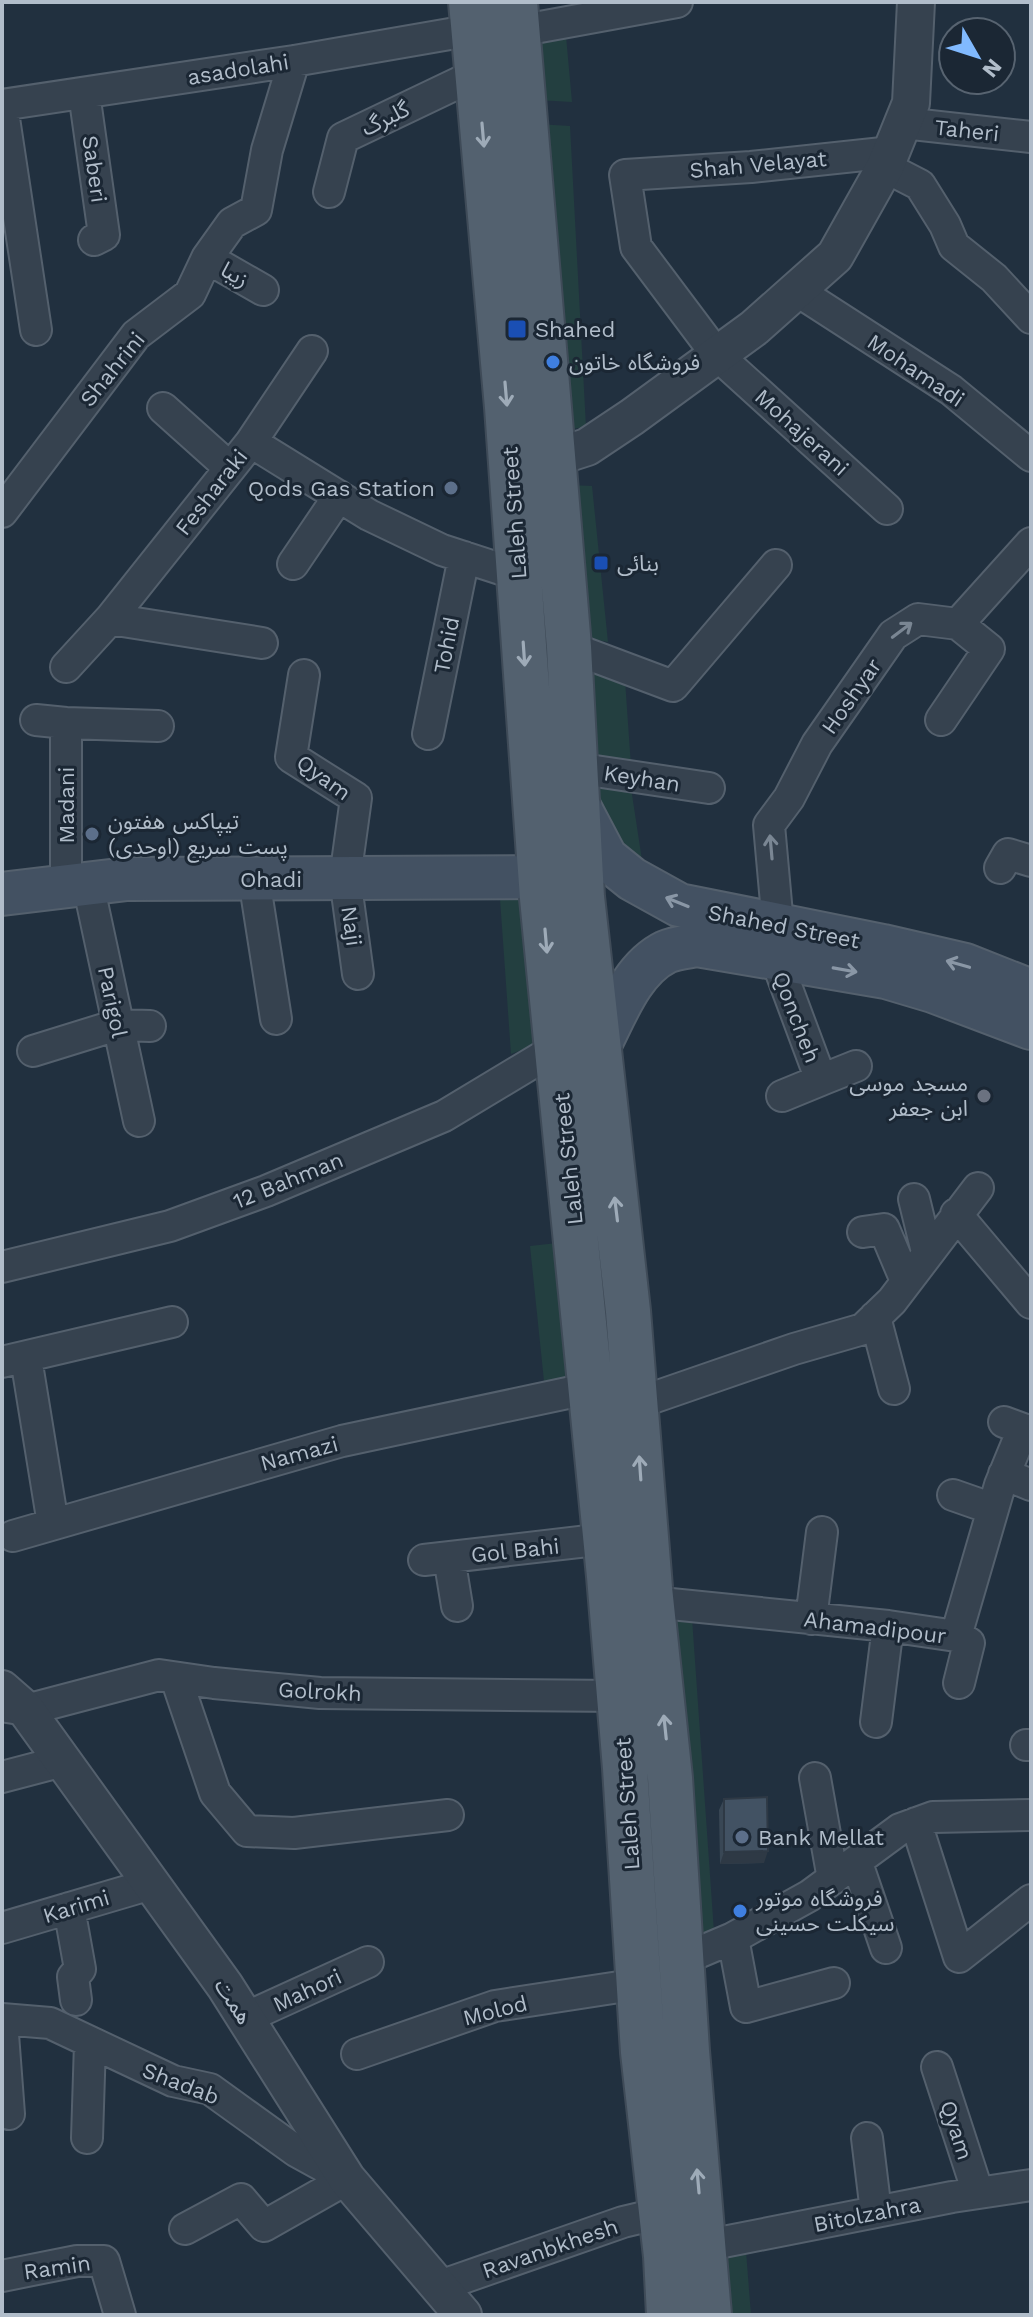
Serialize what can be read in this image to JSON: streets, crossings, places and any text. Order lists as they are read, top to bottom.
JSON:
{
  "streets": {
    "main road": ["Laleh Street", "Ohadi", "Shahed Street"],
    "street": [
      "asadolahi",
      "گلبرگ",
      "Taheri",
      "Shah Velayat",
      "Saberi",
      "زیبا",
      "Shahrini",
      "Mohamadi",
      "Mohajerani",
      "Fesharaki",
      "Tohid",
      "Hoshyar",
      "Qyam",
      "Keyhan",
      "Madani",
      "Naji",
      "Parigol",
      "Qoncheh",
      "12 Bahman",
      "Namazi",
      "Gol Bahi",
      "Ahamadipour",
      "Golrokh",
      "Karimi",
      "Mahori",
      "همت",
      "Molod",
      "Shadab",
      "Bitolzahra",
      "Ravanbkhesh",
      "Ramin"
    ]
  },
  "crossings": [
    ["asadolahi", "Saberi"],
    ["asadolahi", "Shahrini"],
    ["asadolahi", "Laleh Street"],
    ["گلبرگ", "Laleh Street"],
    ["Taheri", "Shah Velayat"],
    ["Shah Velayat", "Mohajerani"],
    ["زیبا", "Shahrini"],
    ["Fesharaki", "Laleh Street"],
    ["Fesharaki", "Tohid"],
    ["Laleh Street", "Keyhan"],
    ["Laleh Street", "Ohadi"],
    ["Laleh Street", "Shahed Street"],
    ["Laleh Street", "12 Bahman"],
    ["Laleh Street", "Namazi"],
    ["Laleh Street", "Gol Bahi"],
    ["Laleh Street", "Ahamadipour"],
    ["Laleh Street", "Golrokh"],
    ["Laleh Street", "Molod"],
    ["Laleh Street", "Bitolzahra"],
    ["Laleh Street", "Ravanbkhesh"],
    ["Hoshyar", "Shahed Street"],
    ["Hoshyar", "Qoncheh"],
    ["Qyam", "Ohadi"],
    ["Qyam", "Naji"],
    ["Qyam", "Bitolzahra"],
    ["Keyhan", "Shahed Street"],
    ["Madani", "Ohadi"],
    ["Madani", "Parigol"],
    ["Ohadi", "Naji"],
    ["Ohadi", "Parigol"],
    ["Shahed Street", "Qoncheh"],
    ["Shahed Street", "12 Bahman"],
    ["Golrokh", "همت"],
    ["Karimi", "همت"],
    ["Mahori", "همت"],
    ["همت", "Shadab"],
    ["همت", "Ravanbkhesh"]
  ],
  "one_way": ["Hoshyar"],
  "places": {
    "transit": ["Shahed", "بنائی"],
    "other": [
      "فروشگاه خاتون",
      "Qods Gas Station",
      "تیپاکس هفتون (اوحدی) پست سریع",
      "مسجد موسی ابن جعفر",
      "Bank Mellat",
      "فروشگاه موتور سیکلت حسینی"
    ]
  },
  "north": "bottom right"
}
